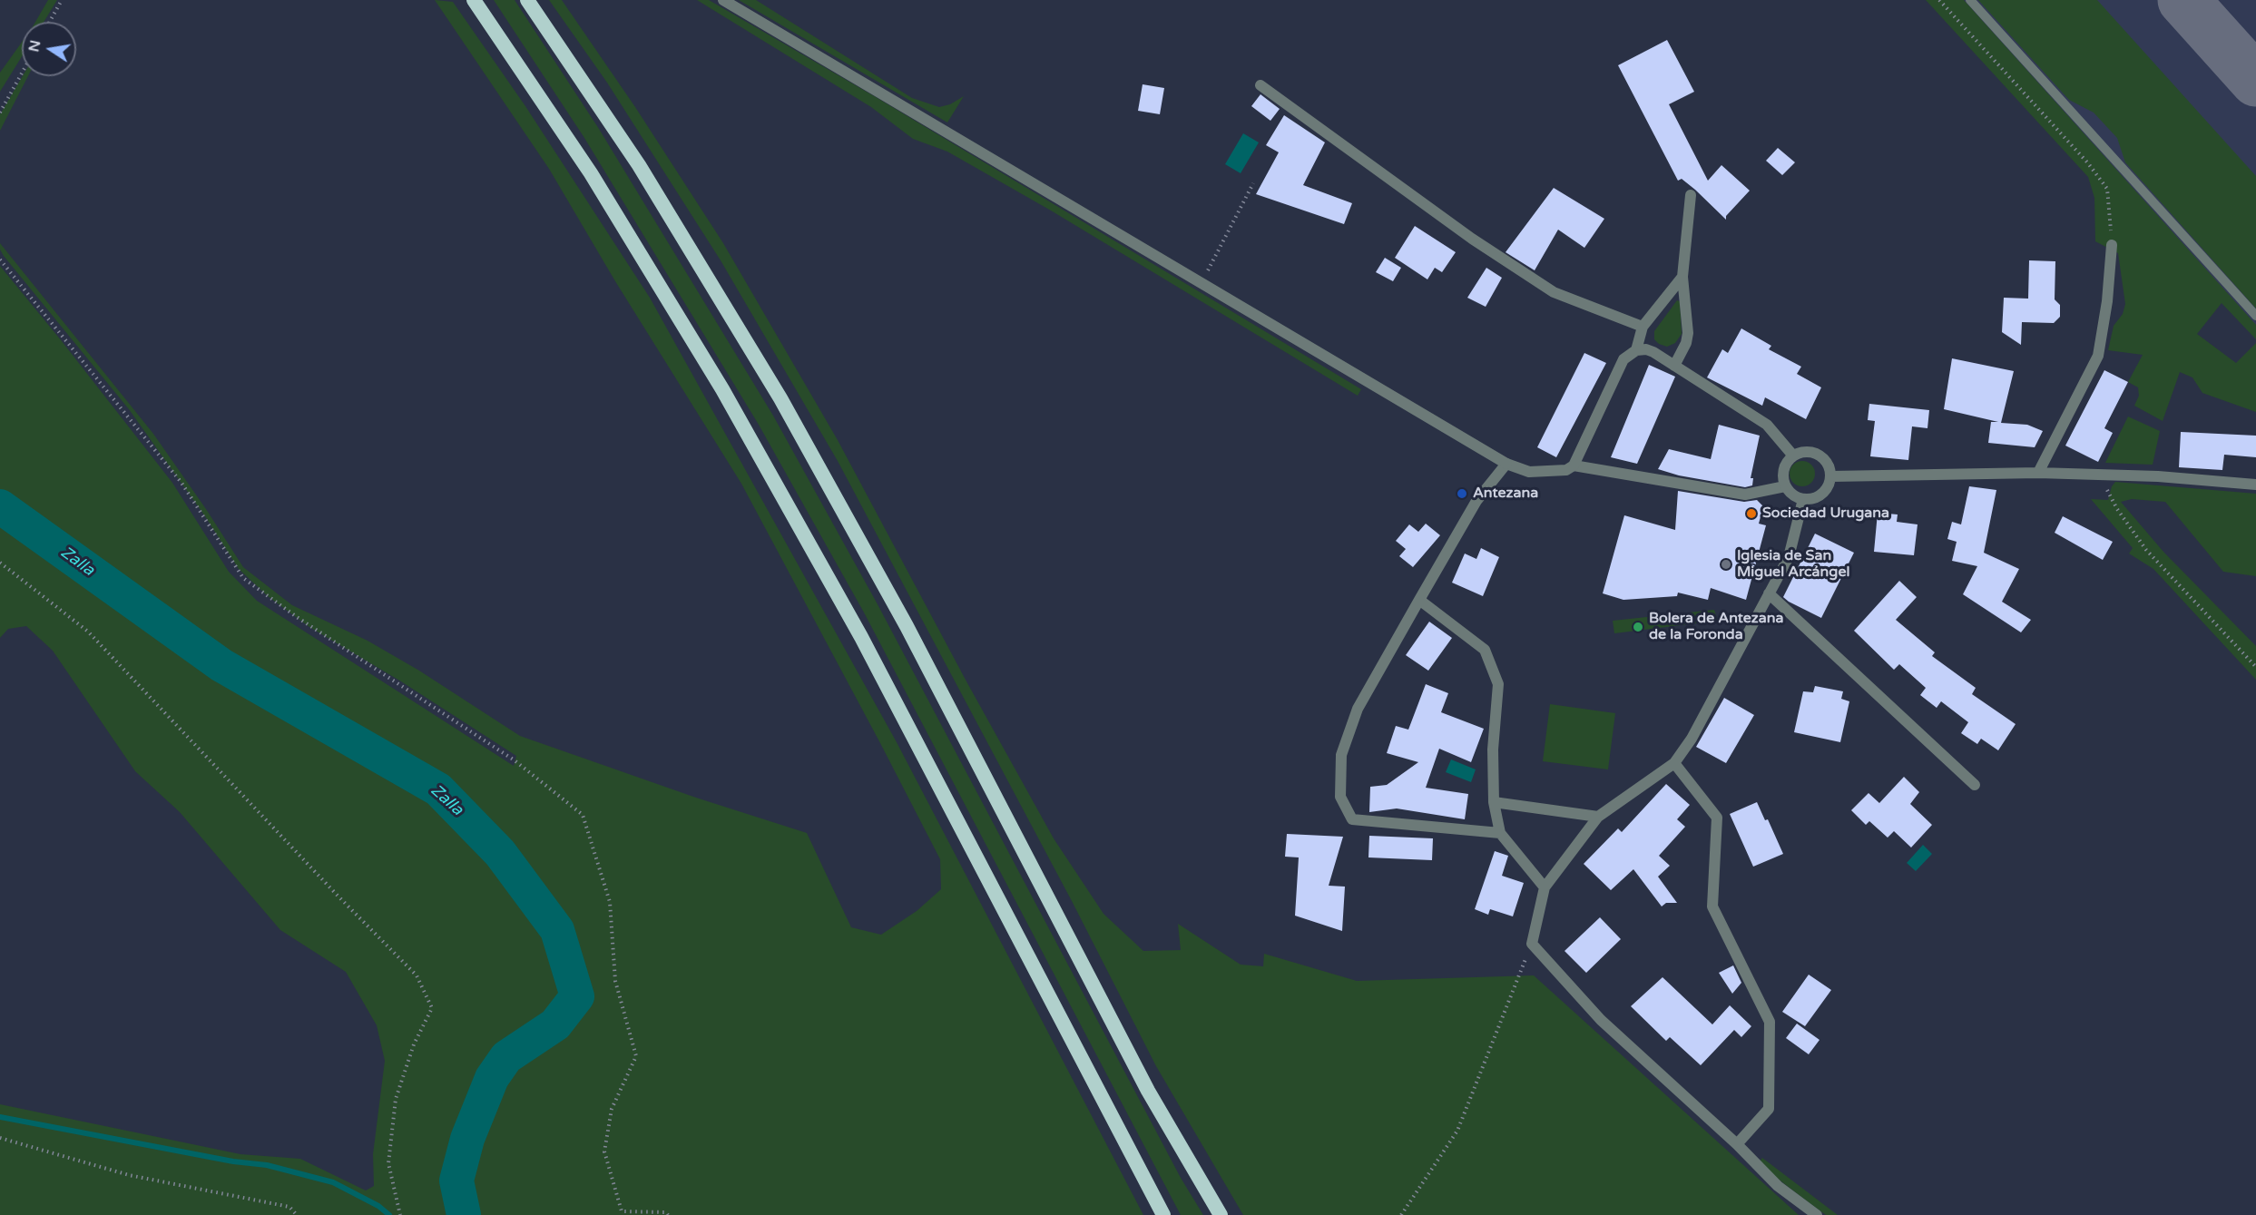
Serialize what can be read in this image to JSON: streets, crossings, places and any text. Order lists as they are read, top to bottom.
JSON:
{
  "water": ["Zalla"],
  "places": [
    "Antezana",
    "Sociedad Urugana",
    "Iglesia de San Miguel Arcángel",
    "Bolera de Antezana de la Foronda"
  ],
  "north": "left"
}
